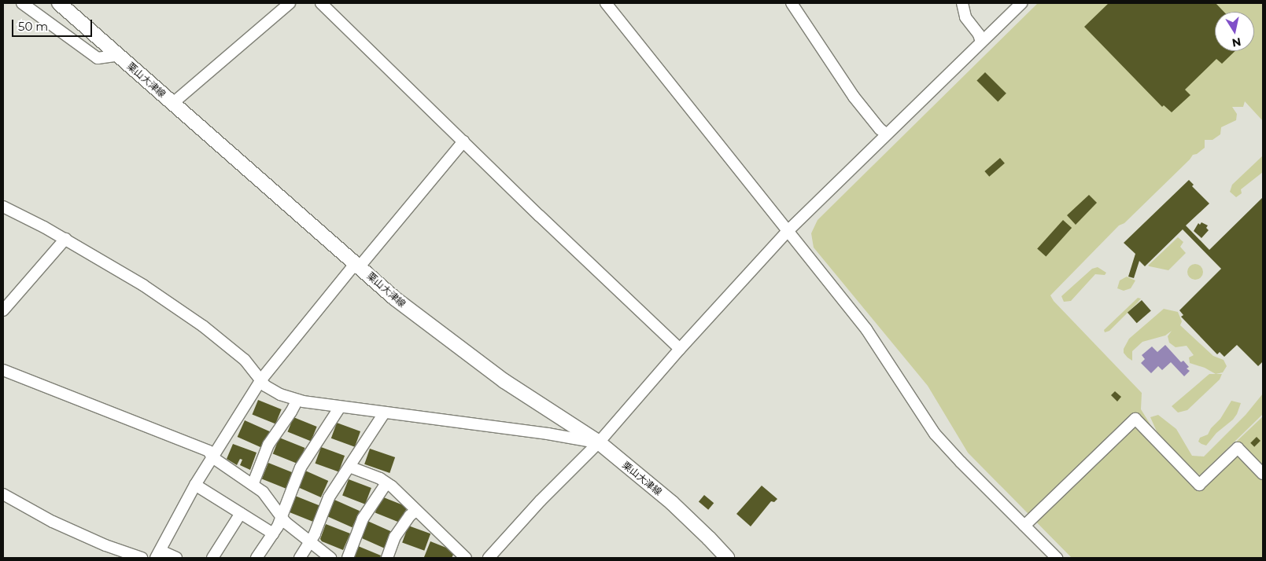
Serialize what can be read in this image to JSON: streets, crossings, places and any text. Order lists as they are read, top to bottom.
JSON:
{
  "streets": {
    "main road": ["栗山大津線"]
  },
  "scale_bar": "50 m",
  "north": "bottom"
}
